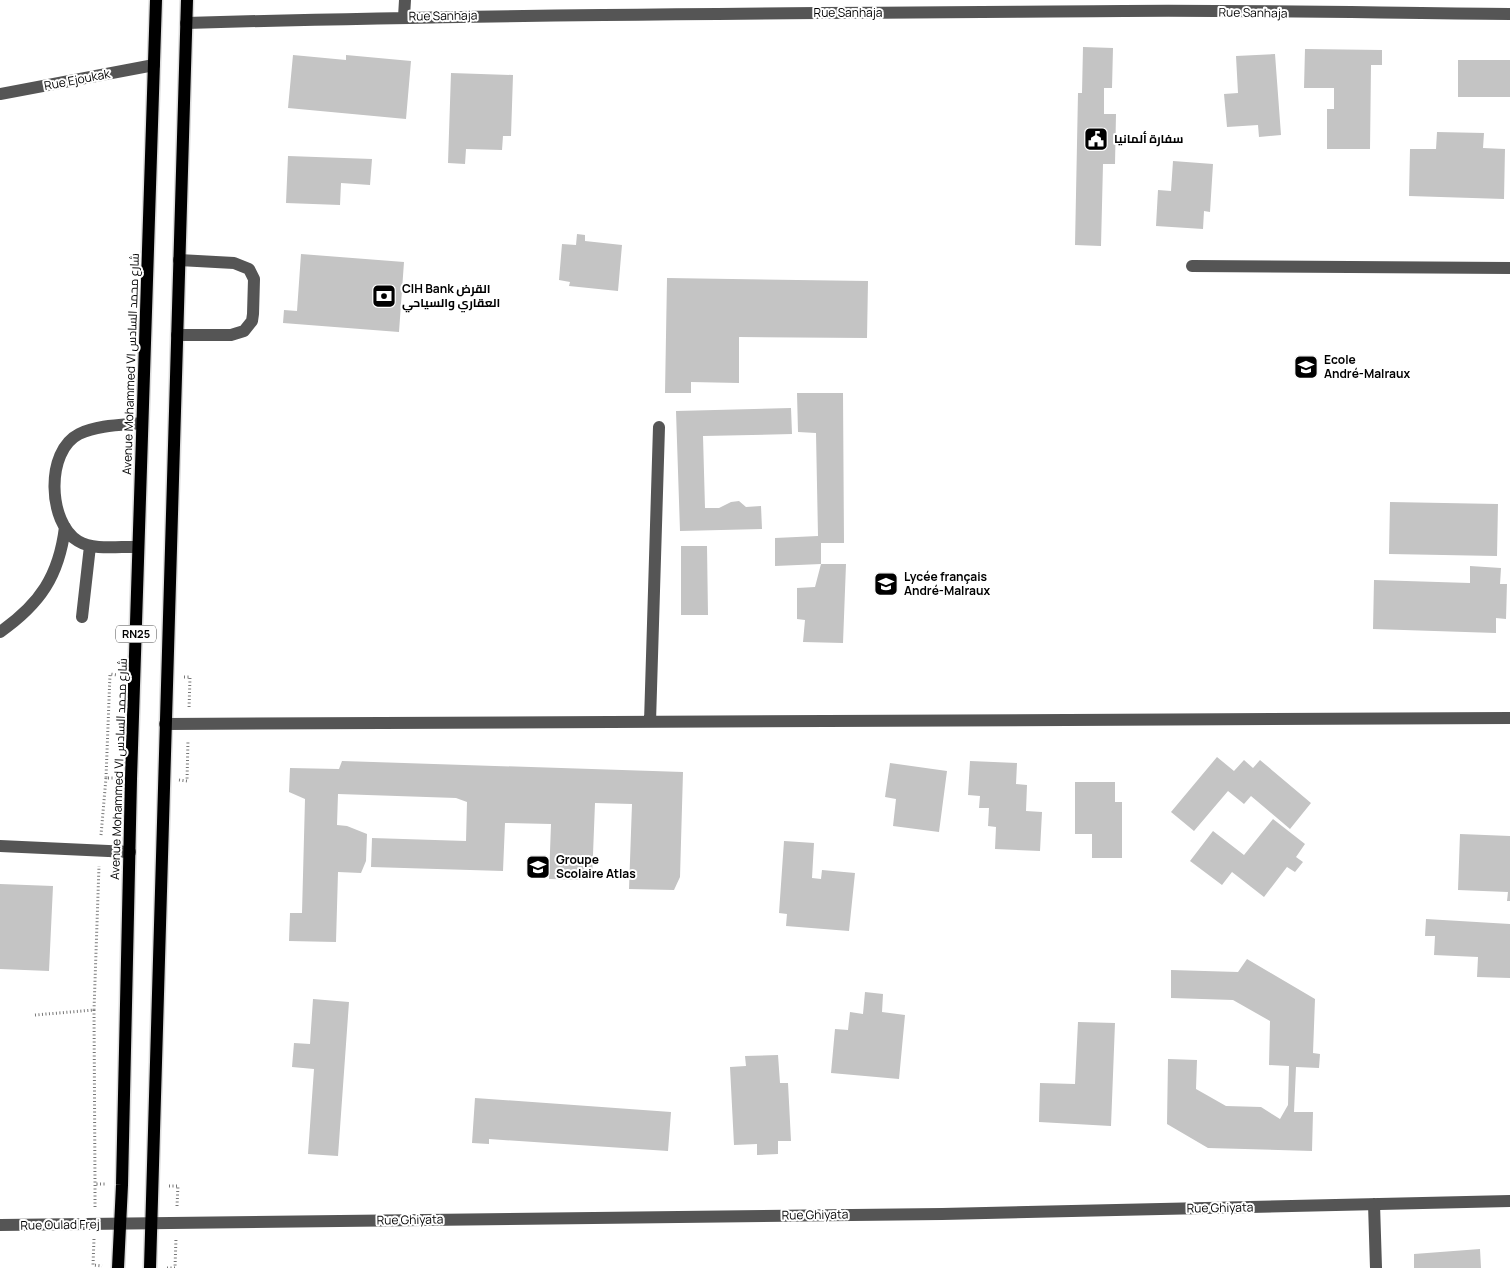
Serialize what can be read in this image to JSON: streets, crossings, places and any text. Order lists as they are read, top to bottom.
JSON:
{
  "streets": {
    "main road": ["Avenue Mohammed VI شارع محمد السادس", "RN25"],
    "street": [
      "Rue Sanhaja",
      "Rue Ejoukak",
      "Rue Ghiyata",
      "Rue Oulad Frej"
    ]
  },
  "crossings": [
    ["Rue Sanhaja", "RN25"],
    ["Rue Ejoukak", "Avenue Mohammed VI شارع محمد السادس"],
    ["Avenue Mohammed VI شارع محمد السادس", "Rue Ghiyata"],
    ["Avenue Mohammed VI شارع محمد السادس", "Rue Oulad Frej"],
    ["RN25", "Rue Ghiyata"],
    ["Rue Ghiyata", "Rue Oulad Frej"]
  ],
  "places": {
    "public building": ["سفارة ألمانيا"],
    "bank": ["CIH Bank القرض العقاري والسياحي"],
    "school or university": ["Ecole André-Malraux", "Lycée français André-Malraux", "Groupe Scolaire Atlas"]
  }
}
